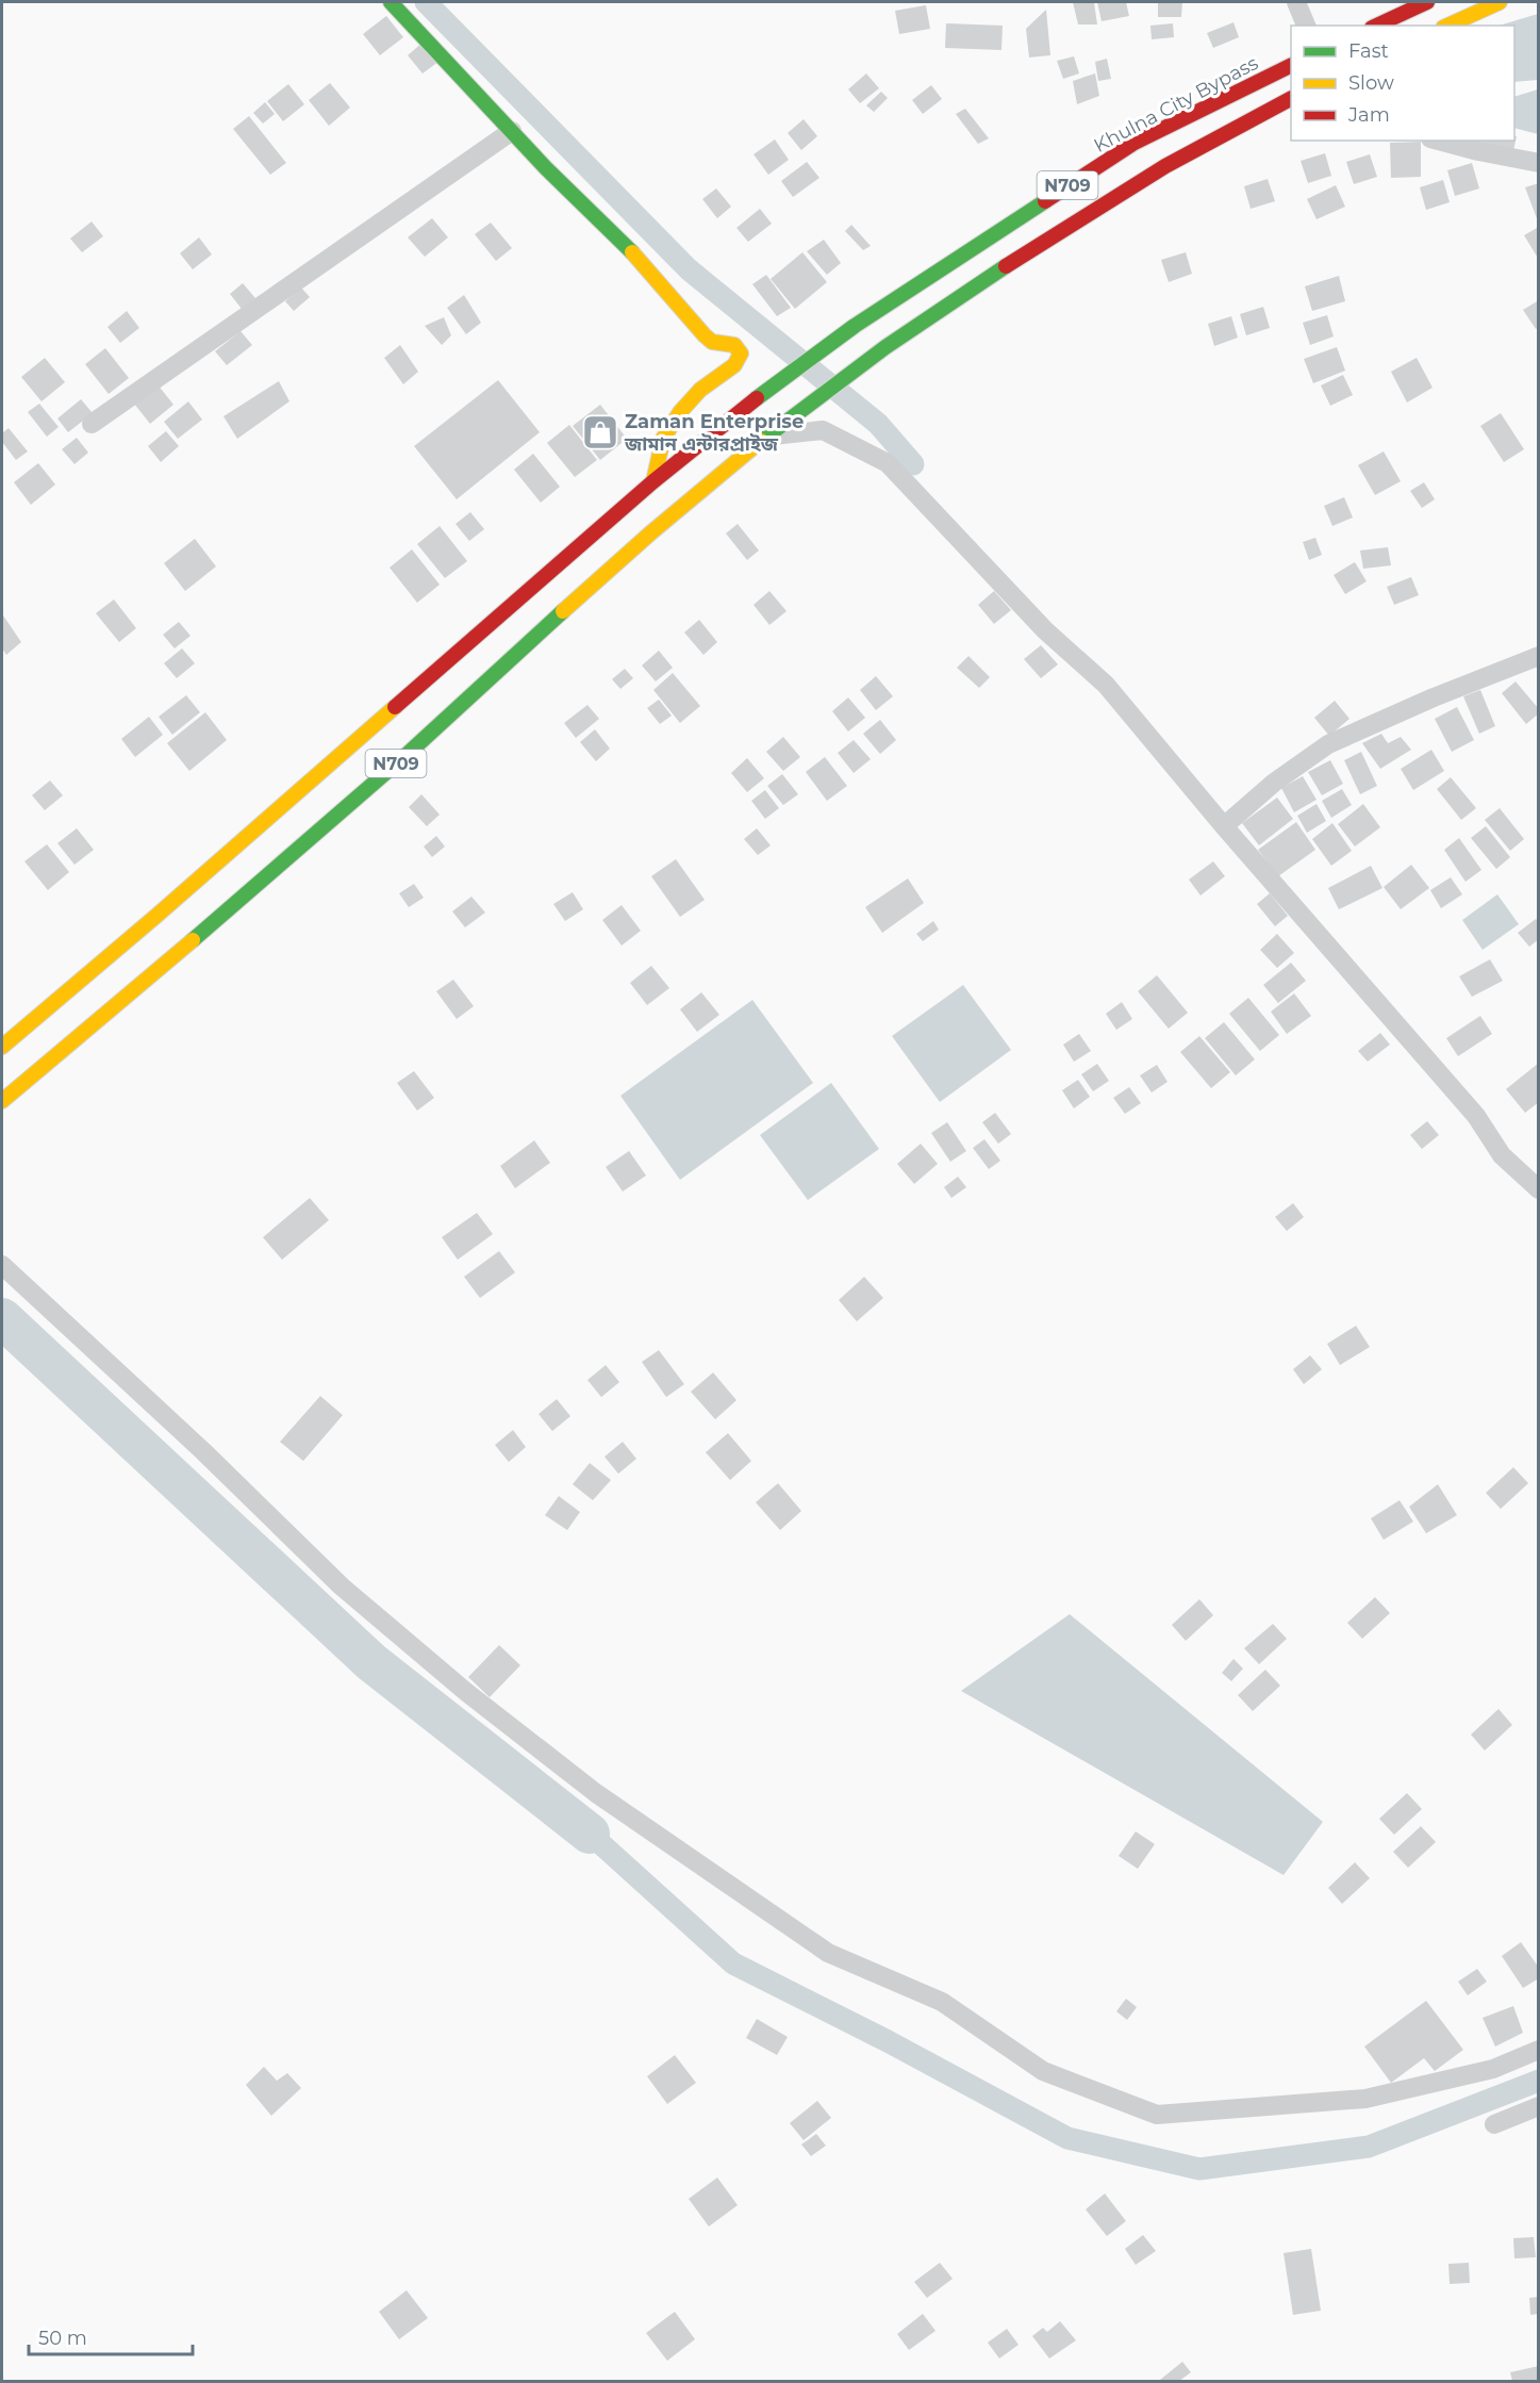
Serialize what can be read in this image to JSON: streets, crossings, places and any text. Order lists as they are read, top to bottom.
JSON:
{
  "streets": {
    "main road": ["Khulna City Bypass", "N709"]
  },
  "crossings": [
    ["Khulna City Bypass", "N709"]
  ],
  "places": {
    "shop": ["Zaman Enterprise জামান এন্টারপ্রাইজ"]
  },
  "legend": ["Fast", "Slow", "Jam"],
  "scale_bar": "50 m"
}
